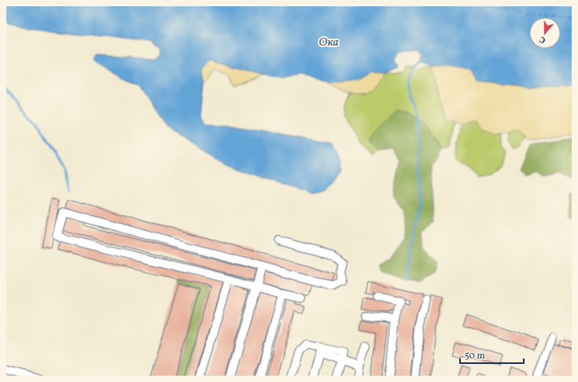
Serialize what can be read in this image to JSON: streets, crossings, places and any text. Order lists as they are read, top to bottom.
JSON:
{
  "water": ["Ока"],
  "scale_bar": "50 m",
  "north": "bottom"
}
